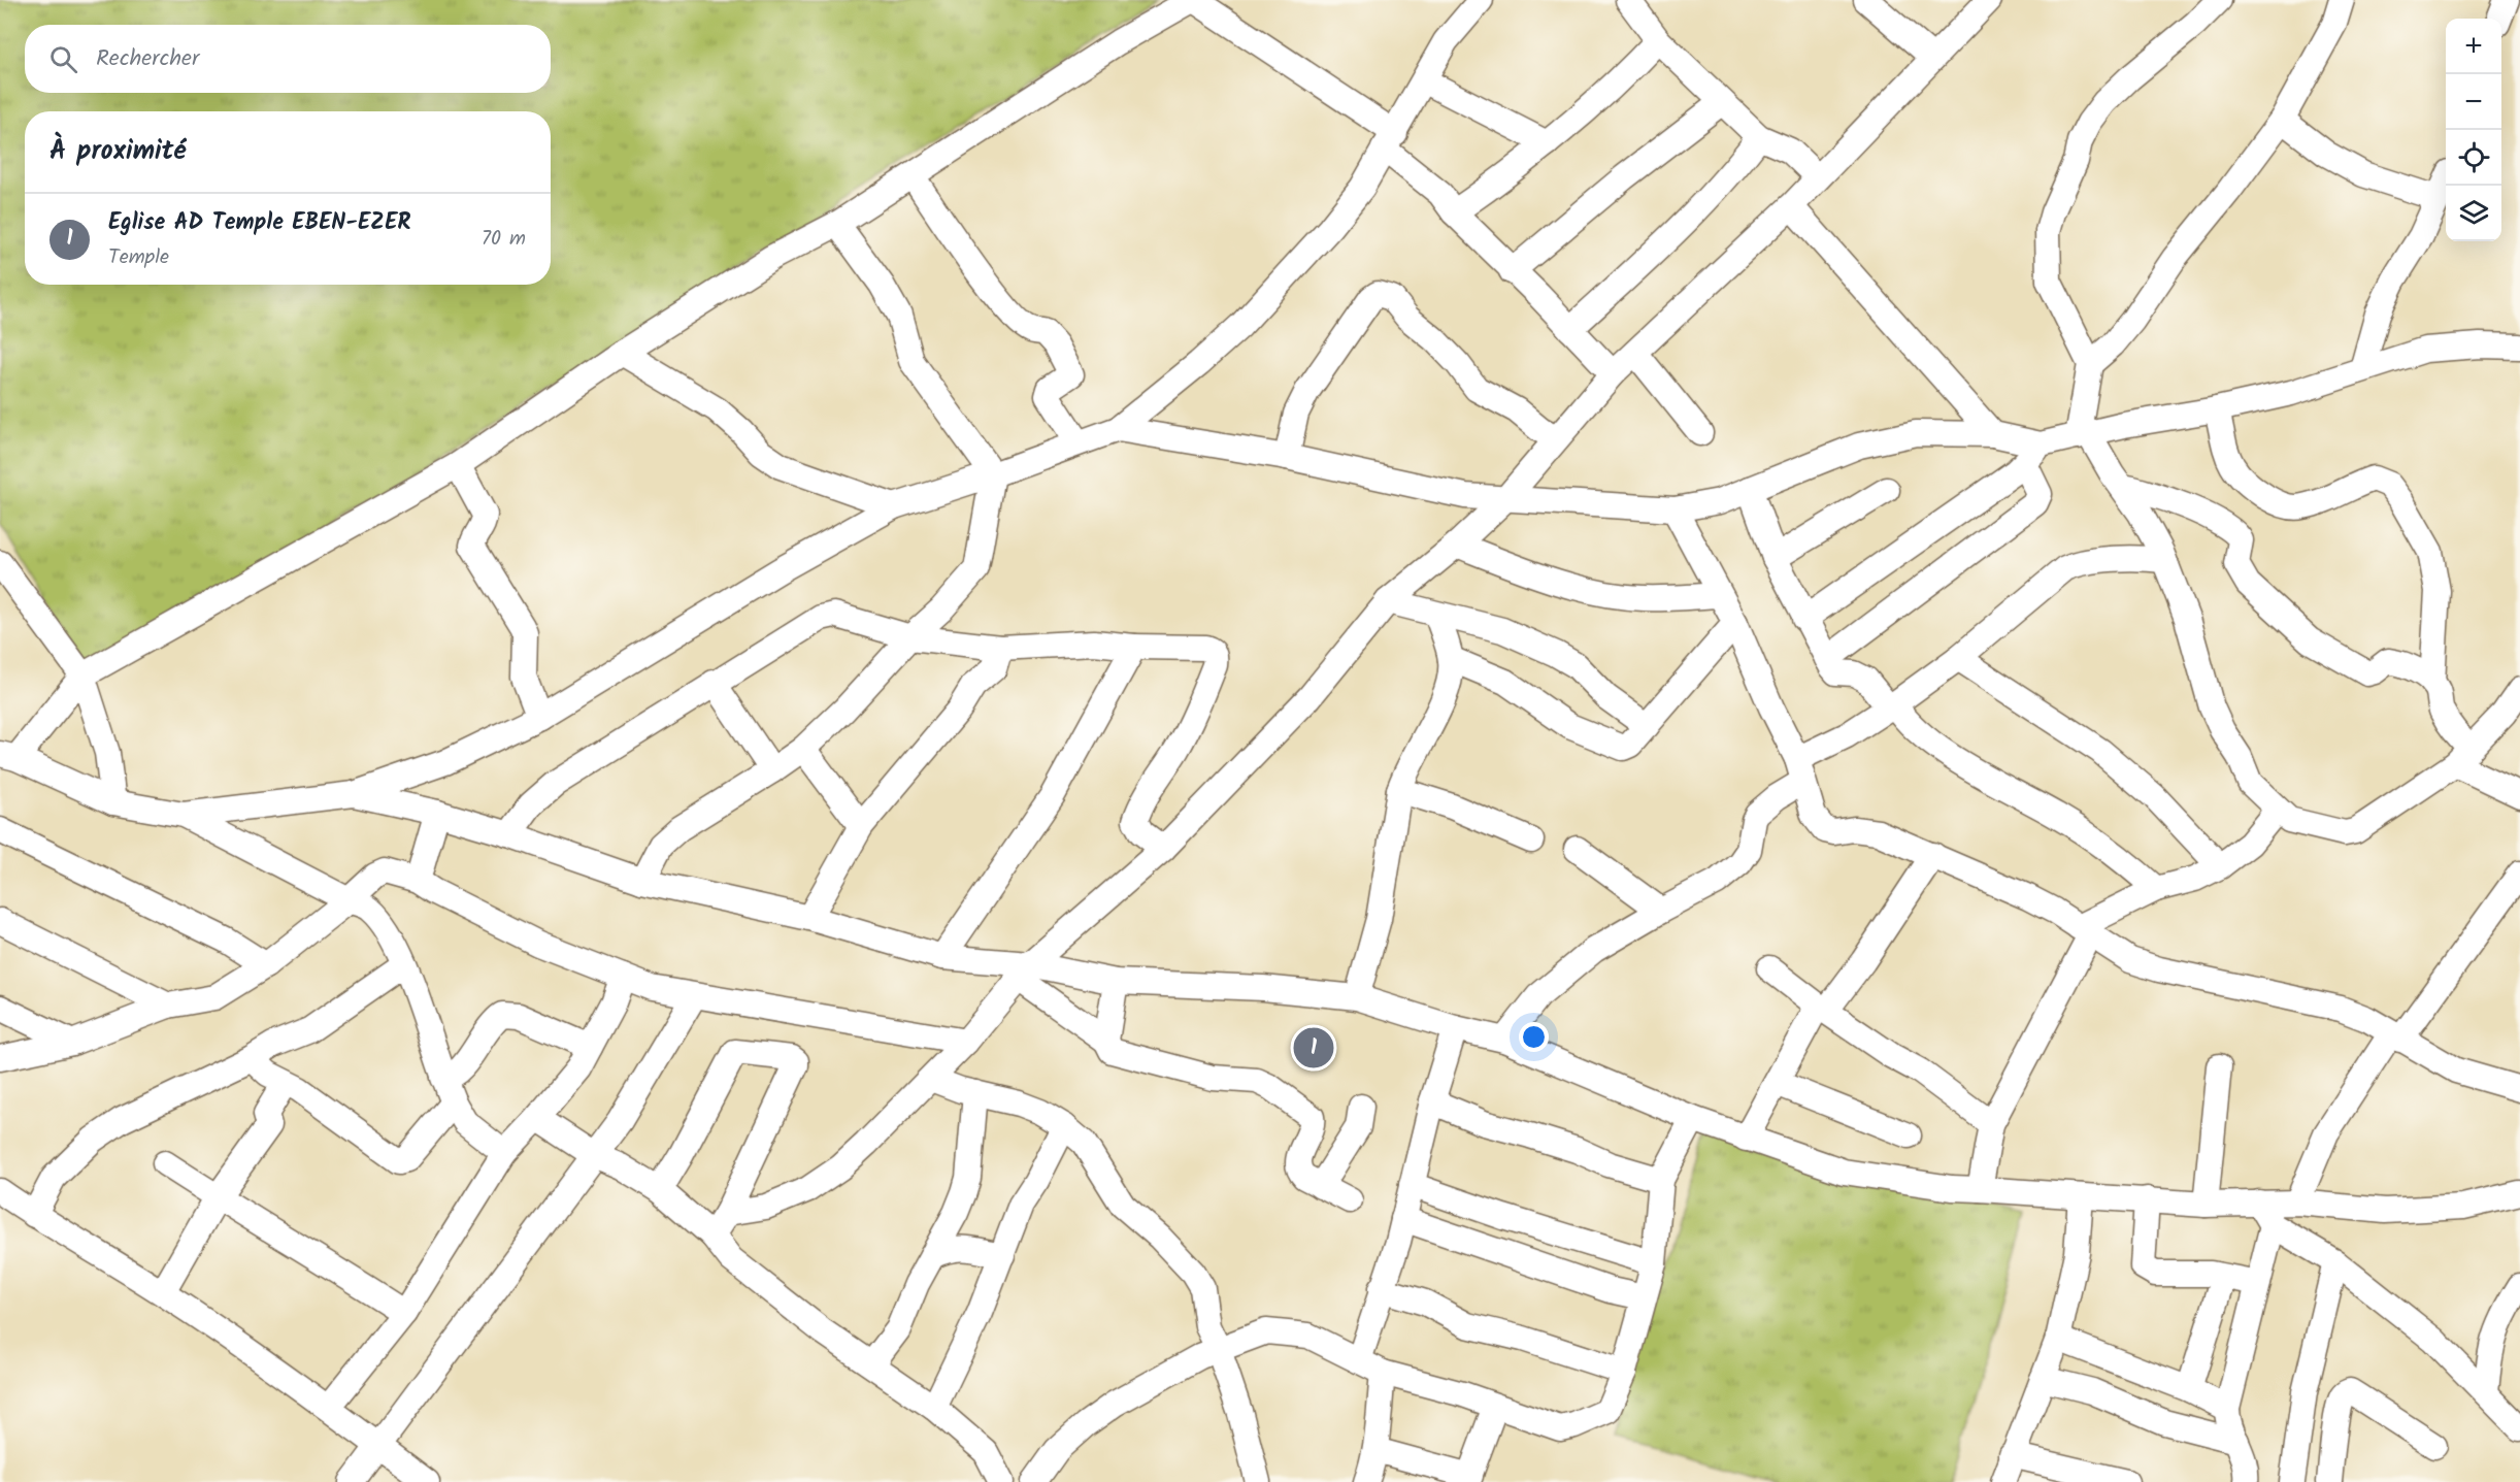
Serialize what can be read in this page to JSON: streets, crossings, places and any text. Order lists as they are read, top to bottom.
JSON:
{
  "page": {
    "map_buttons": ["+", "−"],
    "search": "Rechercher",
    "heading": "À proximité",
    "list": [
      {
        "mark": "1",
        "name": "Eglise AD Temple EBEN-EZER",
        "note": "Temple",
        "value": "70 m"
      }
    ],
    "pins": "1"
  }
}
